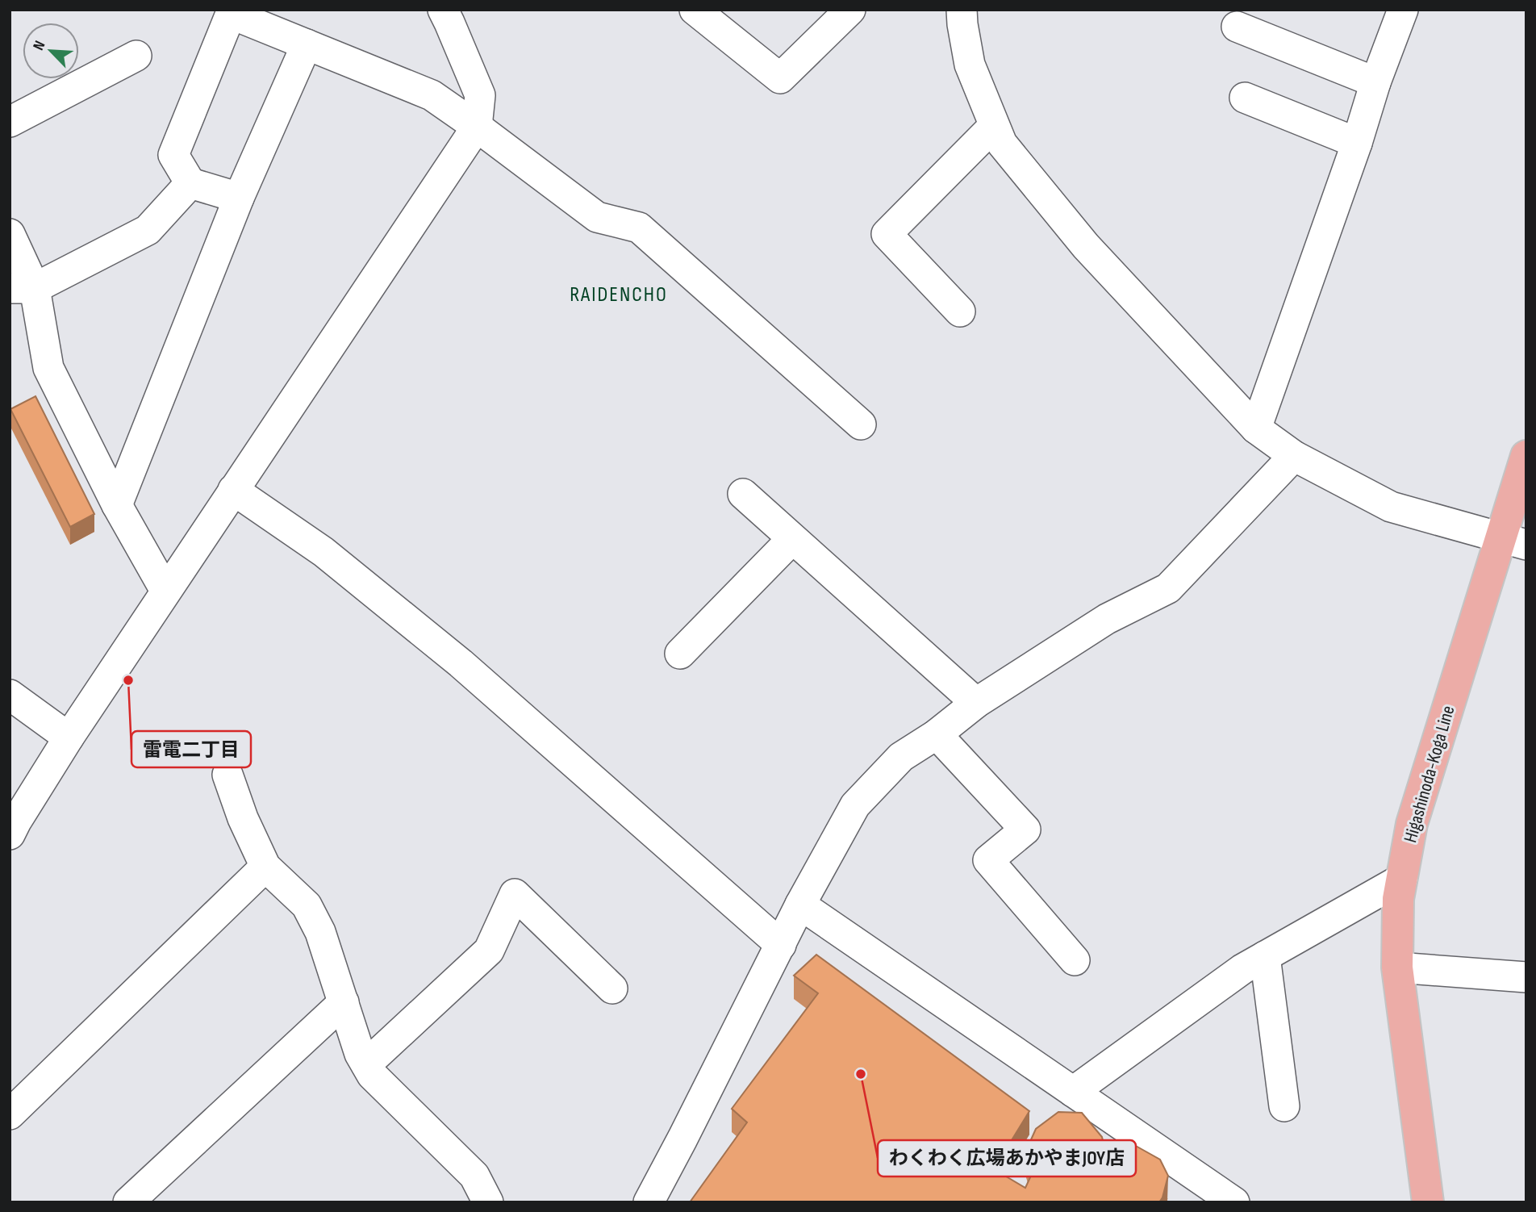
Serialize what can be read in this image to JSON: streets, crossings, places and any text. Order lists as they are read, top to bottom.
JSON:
{
  "streets": {
    "main road": ["Higashinoda-Koga Line"]
  },
  "districts": ["RAIDENCHO"],
  "places": ["雷電二丁目", "わくわく広場あかやまJOY店"],
  "north": "top left"
}
